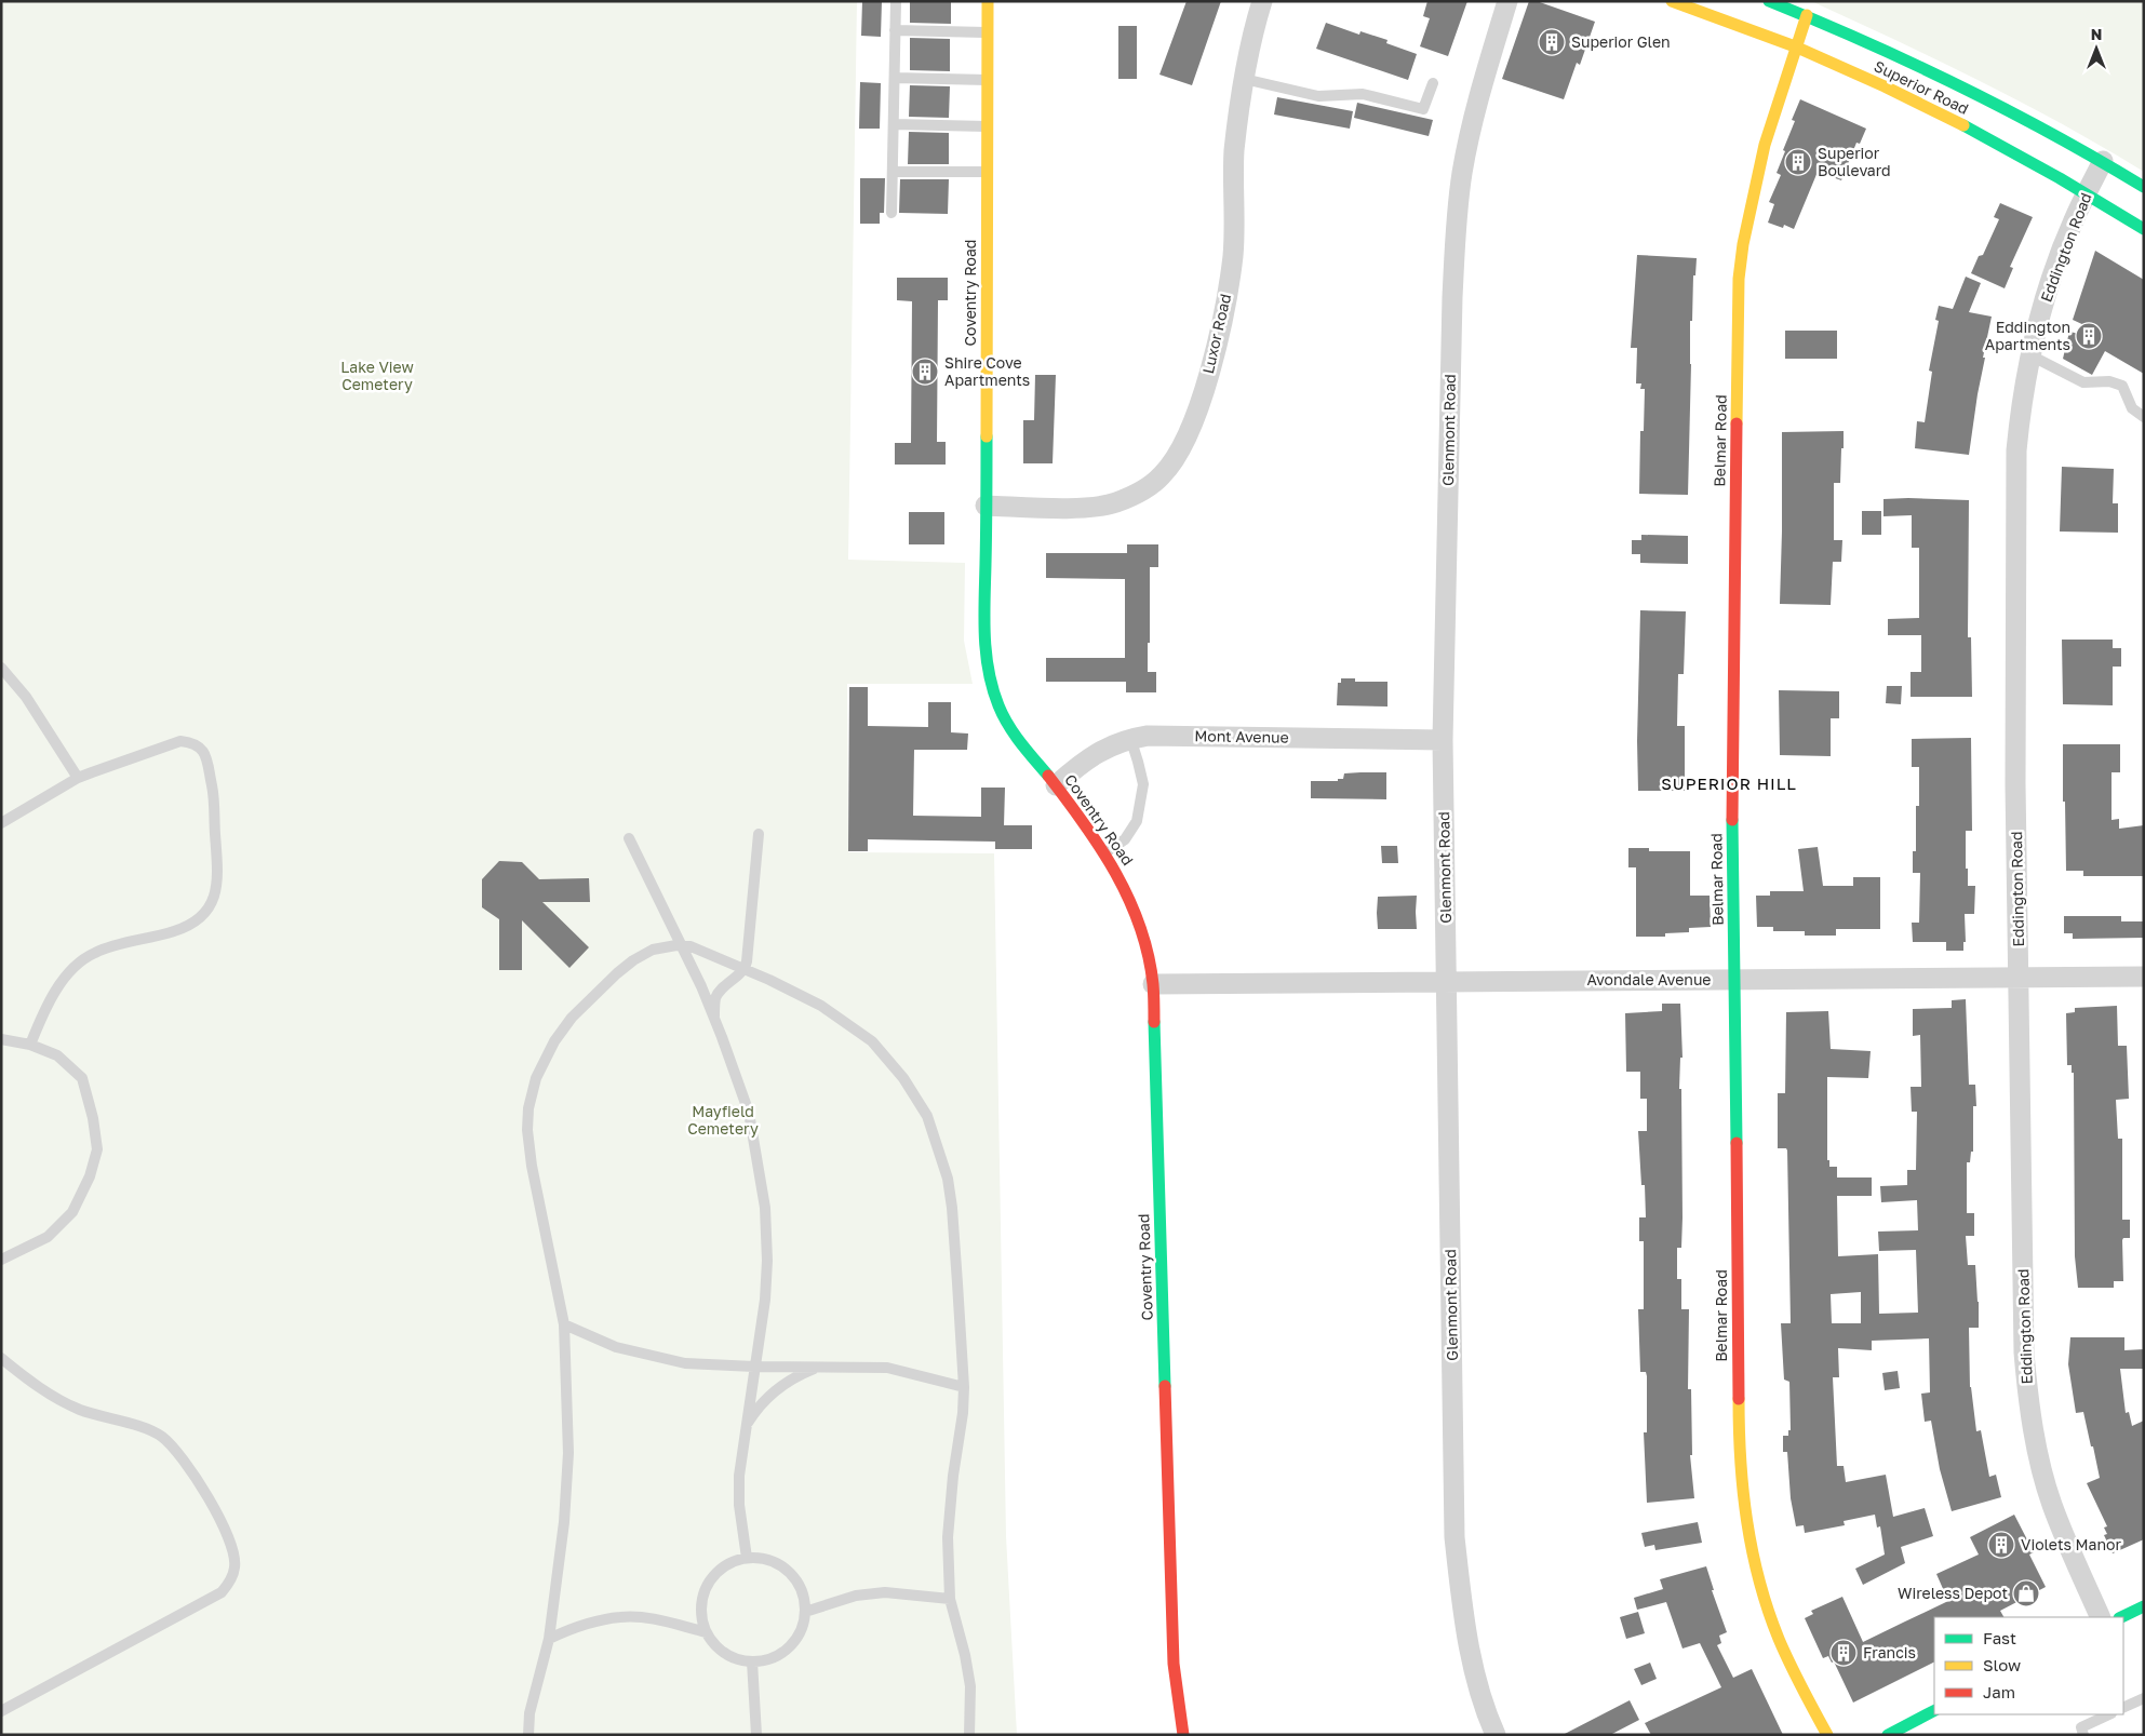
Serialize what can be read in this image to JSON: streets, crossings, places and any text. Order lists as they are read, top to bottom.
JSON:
{
  "streets": {
    "street": [
      "Superior Road",
      "Eddington Road",
      "Coventry Road",
      "Luxor Road",
      "Glenmont Road",
      "Belmar Road",
      "Mont Avenue",
      "Avondale Avenue"
    ]
  },
  "crossings": [
    ["Superior Road", "Eddington Road"],
    ["Superior Road", "Belmar Road"],
    ["Eddington Road", "Avondale Avenue"],
    ["Coventry Road", "Luxor Road"],
    ["Coventry Road", "Mont Avenue"],
    ["Coventry Road", "Avondale Avenue"],
    ["Glenmont Road", "Mont Avenue"],
    ["Glenmont Road", "Avondale Avenue"],
    ["Belmar Road", "Avondale Avenue"]
  ],
  "districts": ["SUPERIOR HILL"],
  "parks": ["Lake View Cemetery", "Mayfield Cemetery"],
  "places": {
    "building": [
      "Superior Glen",
      "Superior Boulevard",
      "Eddington Apartments",
      "Shire Cove Apartments",
      "Violets Manor",
      "Francis"
    ],
    "shop": ["Wireless Depot"]
  },
  "legend": ["Fast", "Slow", "Jam"],
  "north": "top"
}
